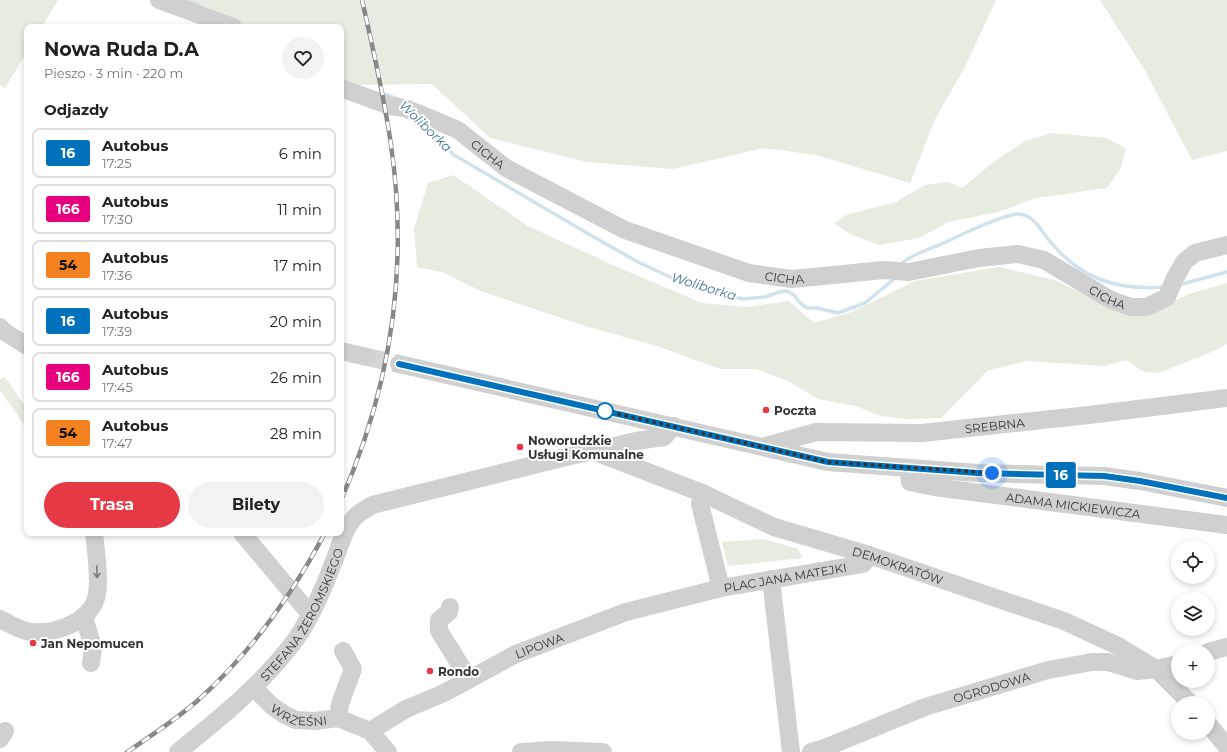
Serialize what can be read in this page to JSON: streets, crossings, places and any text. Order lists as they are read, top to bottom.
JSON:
{
  "streets": {
    "street": [
      "CICHA",
      "SREBRNA",
      "ADAMA MICKIEWICZA",
      "DEMOKRATÓW",
      "PLAC JANA MATEJKI",
      "STEFANA ŻEROMSKIEGO",
      "LIPOWA",
      "OGRODOWA",
      "WRZEŚNI"
    ]
  },
  "crossings": [
    ["DEMOKRATÓW", "PLAC JANA MATEJKI"],
    ["DEMOKRATÓW", "STEFANA ŻEROMSKIEGO"],
    ["DEMOKRATÓW", "OGRODOWA"],
    ["PLAC JANA MATEJKI", "LIPOWA"],
    ["STEFANA ŻEROMSKIEGO", "WRZEŚNI"],
    ["LIPOWA", "WRZEŚNI"]
  ],
  "water": ["Woliborka"],
  "places": [
    "Poczta",
    "Noworudzkie Usługi Komunalne",
    "Jan Nepomucen",
    "Rondo"
  ],
  "lines": ["bus line 16"],
  "page": {
    "on_map": "16",
    "heading": [
      ["Nowa Ruda D.A", "Pieszo · 3 min · 220 m"],
      "Odjazdy"
    ],
    "list": [
      {
        "mark": "16",
        "name": "Autobus",
        "note": "17:25",
        "value": "6 min"
      },
      {
        "mark": "166",
        "name": "Autobus",
        "note": "17:30",
        "value": "11 min"
      },
      {
        "mark": "54",
        "name": "Autobus",
        "note": "17:36",
        "value": "17 min"
      },
      {
        "mark": "16",
        "name": "Autobus",
        "note": "17:39",
        "value": "20 min"
      },
      {
        "mark": "166",
        "name": "Autobus",
        "note": "17:45",
        "value": "26 min"
      },
      {
        "mark": "54",
        "name": "Autobus",
        "note": "17:47",
        "value": "28 min"
      }
    ],
    "buttons": ["Trasa", "Bilety"],
    "map_buttons": ["+", "−"]
  }
}
